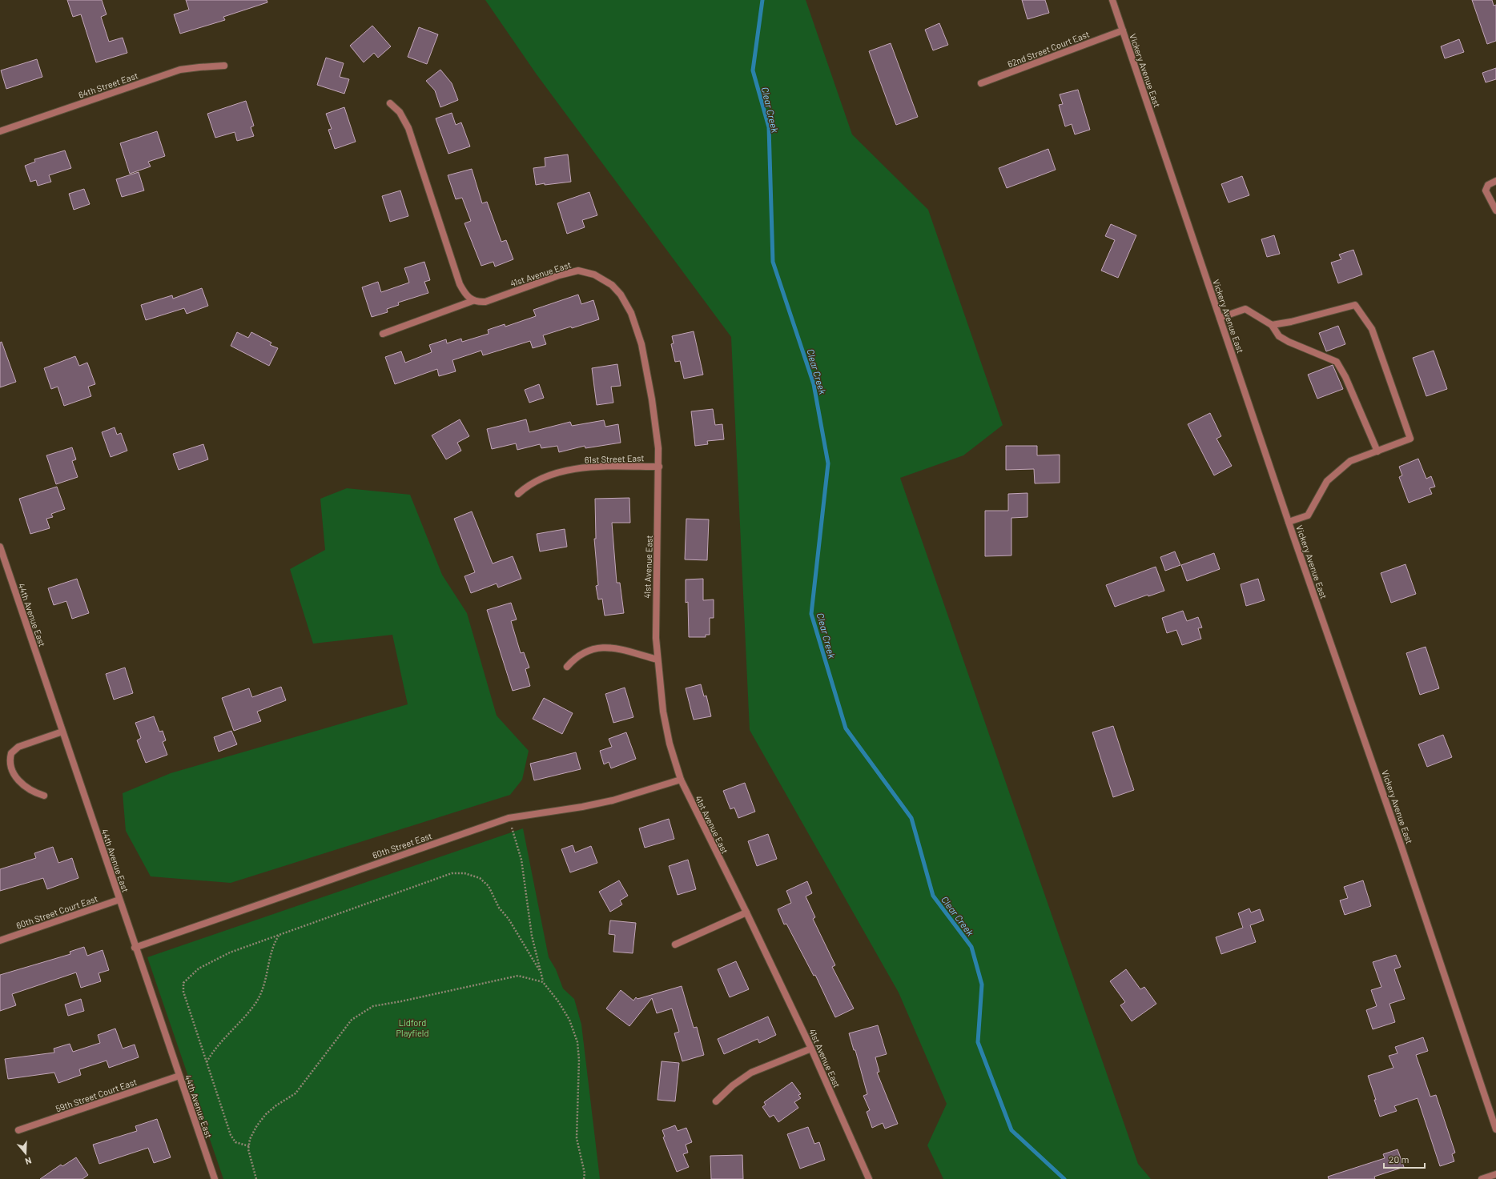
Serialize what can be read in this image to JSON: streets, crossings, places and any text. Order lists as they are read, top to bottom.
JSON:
{
  "streets": {
    "street": [
      "62nd Street Court East",
      "Vickery Avenue East",
      "64th Street East",
      "41st Avenue East",
      "61st Street East",
      "44th Avenue East",
      "60th Street East",
      "60th Street Court East",
      "59th Street Court East"
    ]
  },
  "crossings": [
    ["62nd Street Court East", "Vickery Avenue East"],
    ["41st Avenue East", "61st Street East"],
    ["41st Avenue East", "60th Street East"],
    ["44th Avenue East", "60th Street East"],
    ["44th Avenue East", "60th Street Court East"],
    ["44th Avenue East", "59th Street Court East"]
  ],
  "water": ["Clear Creek"],
  "parks": ["Lidford Playfield"],
  "scale_bar": "20 m",
  "north": "bottom"
}
